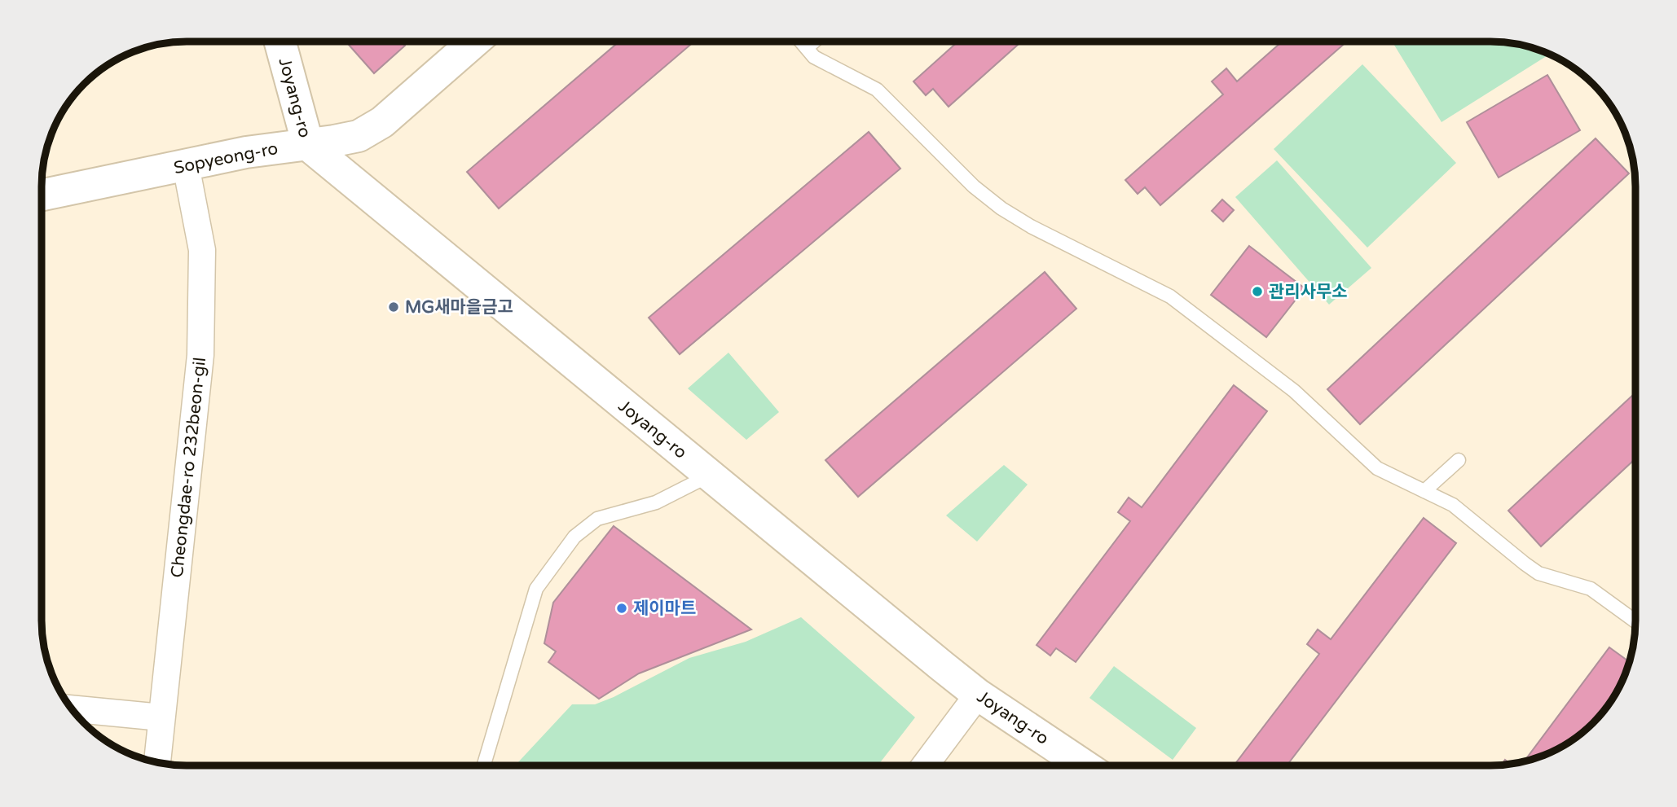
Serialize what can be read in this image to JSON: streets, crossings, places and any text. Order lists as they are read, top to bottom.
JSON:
{
  "streets": {
    "street": ["Joyang-ro", "Sopyeong-ro", "Cheongdae-ro 232beon-gil"]
  },
  "crossings": [
    ["Joyang-ro", "Sopyeong-ro"],
    ["Sopyeong-ro", "Cheongdae-ro 232beon-gil"]
  ],
  "places": ["관리사무소", "MG새마을금고", "제이마트"]
}
